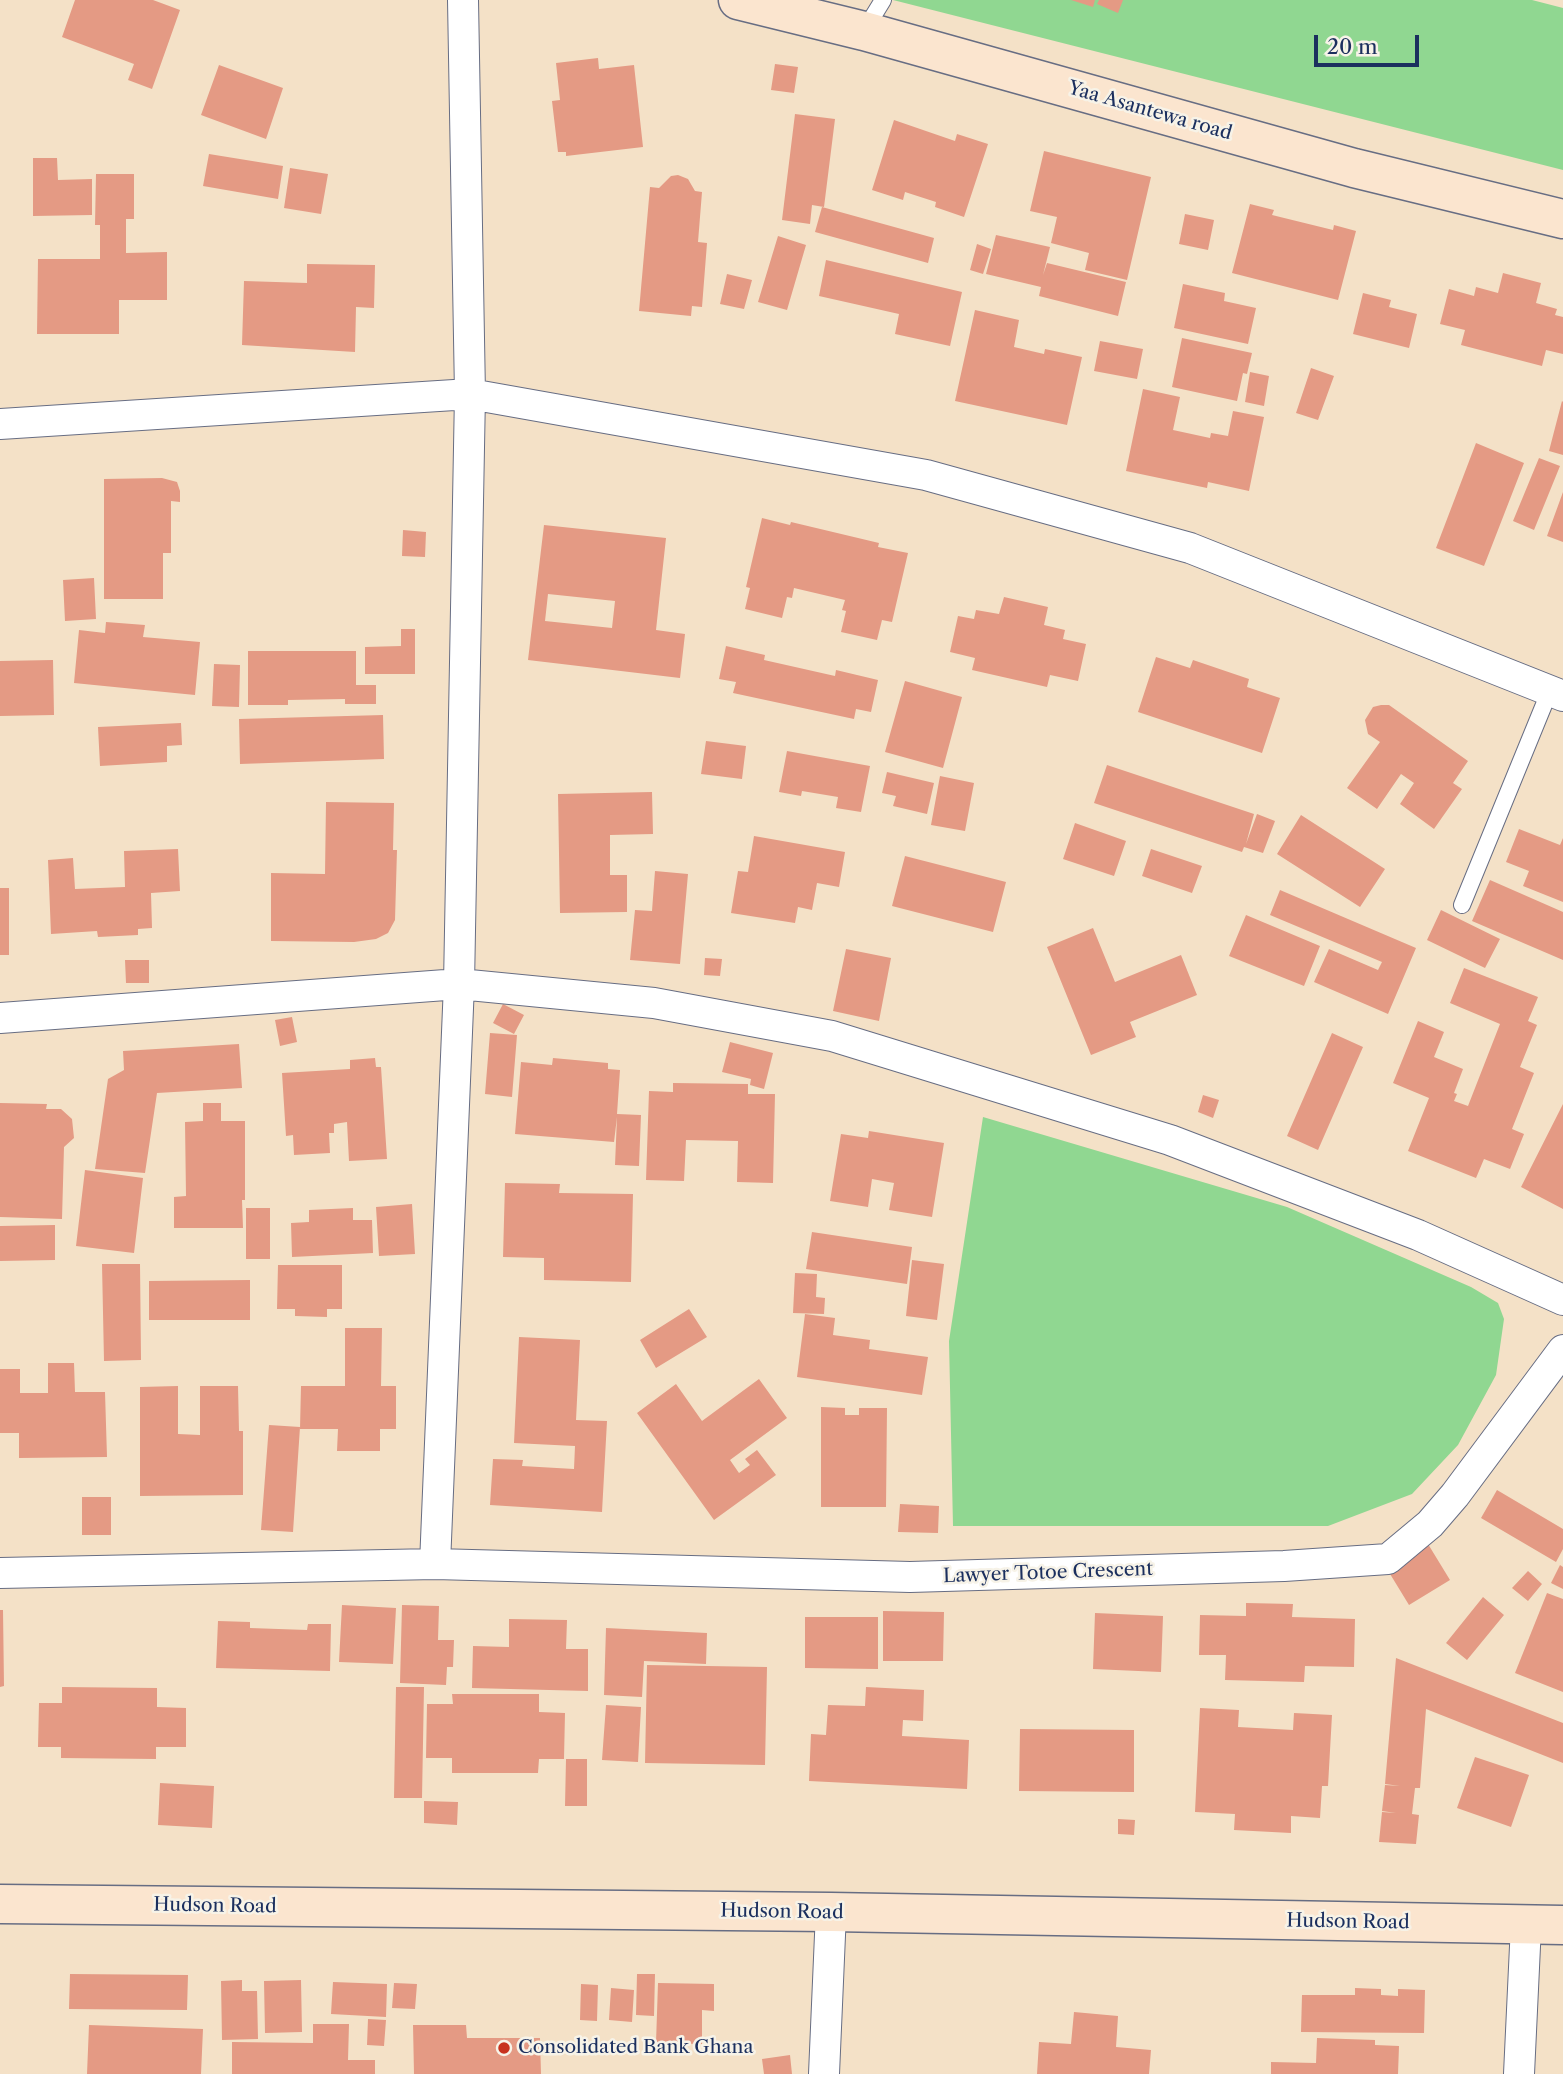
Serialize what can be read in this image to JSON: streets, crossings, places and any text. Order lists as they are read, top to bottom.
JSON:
{
  "streets": {
    "street": ["Yaa Asantewa road", "Lawyer Totoe Crescent", "Hudson Road"]
  },
  "places": ["Consolidated Bank Ghana"],
  "scale_bar": "20 m"
}
